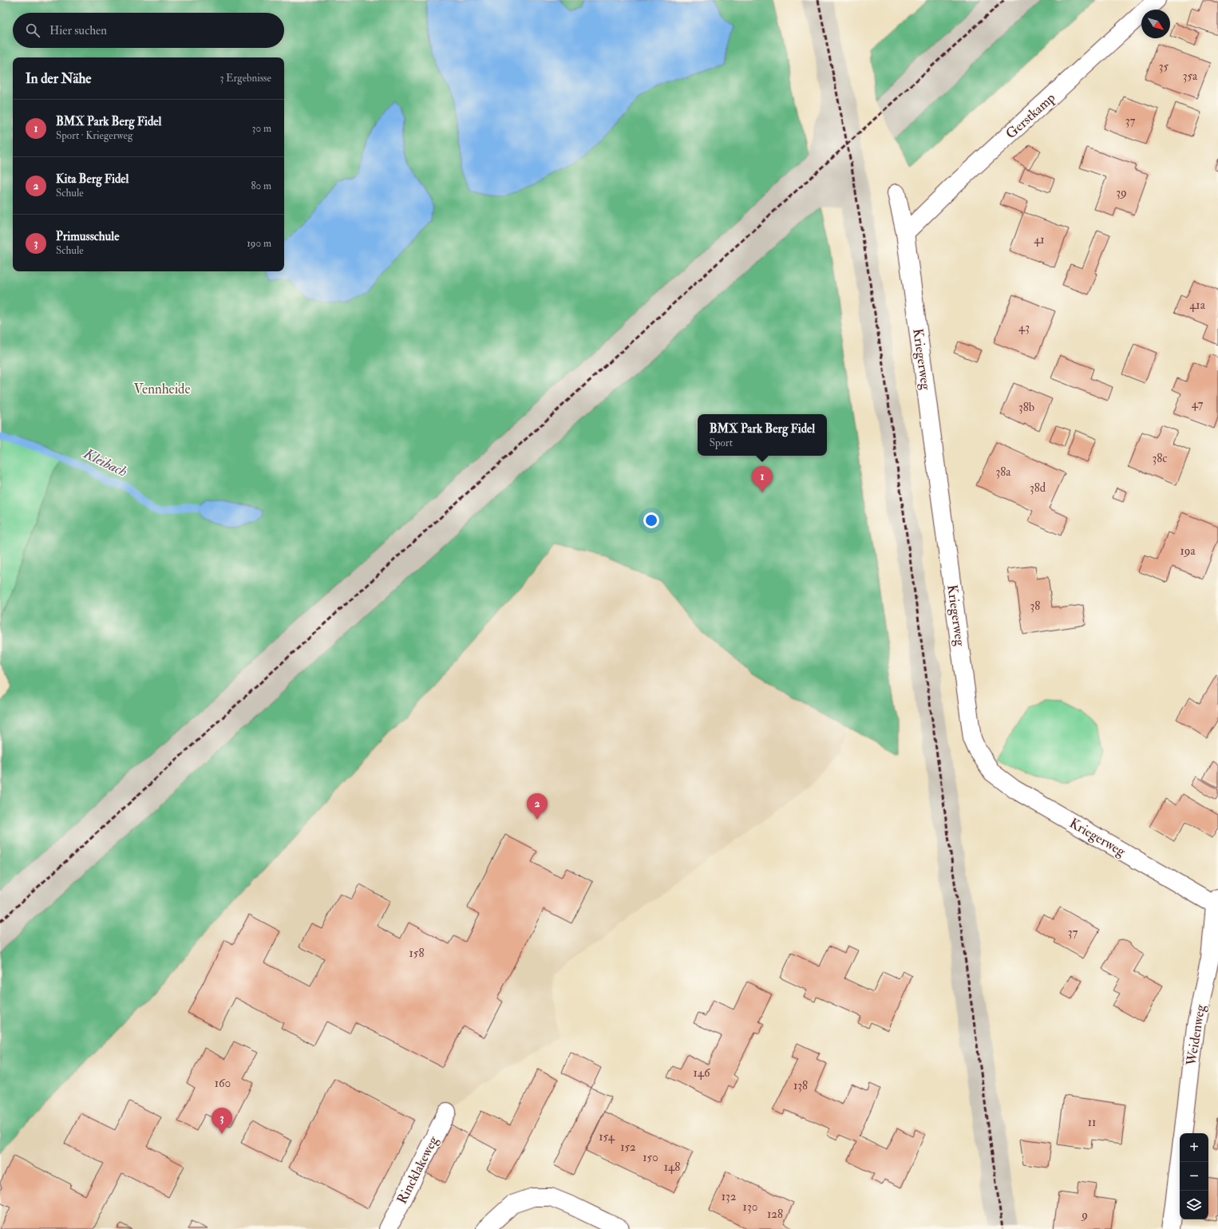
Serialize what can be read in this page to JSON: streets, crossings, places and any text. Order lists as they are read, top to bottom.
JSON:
{
  "streets": {
    "street": [
      "Gerstkamp",
      "Kriegerweg",
      "Weidenweg",
      "Rincklakeweg"
    ]
  },
  "crossings": [
    ["Gerstkamp", "Kriegerweg"],
    ["Kriegerweg", "Weidenweg"]
  ],
  "water": ["Kleibach"],
  "parks": ["Vennheide"],
  "house_numbers": [
    "35",
    "35a",
    "37",
    "39",
    "41",
    "41a",
    "43",
    "47",
    "38b",
    "38c",
    "38a",
    "38d",
    "19a",
    "38",
    "37",
    "158",
    "146",
    "160",
    "138",
    "11",
    "154",
    "152",
    "150",
    "148",
    "132",
    "130",
    "128",
    "9"
  ],
  "north": "bottom right",
  "page": {
    "search": "Hier suchen",
    "heading": ["In der Nähe", "3 Ergebnisse"],
    "list": [
      {
        "mark": "1",
        "name": "BMX Park Berg Fidel",
        "note": "Sport · Kriegerweg",
        "value": "30 m"
      },
      {
        "mark": "2",
        "name": "Kita Berg Fidel",
        "note": "Schule",
        "value": "80 m"
      },
      {
        "mark": "3",
        "name": "Primusschule",
        "note": "Schule",
        "value": "190 m"
      }
    ],
    "popup": ["BMX Park Berg Fidel", "Sport"],
    "pins": ["1", "2", "3"],
    "map_buttons": ["+", "−"]
  }
}
